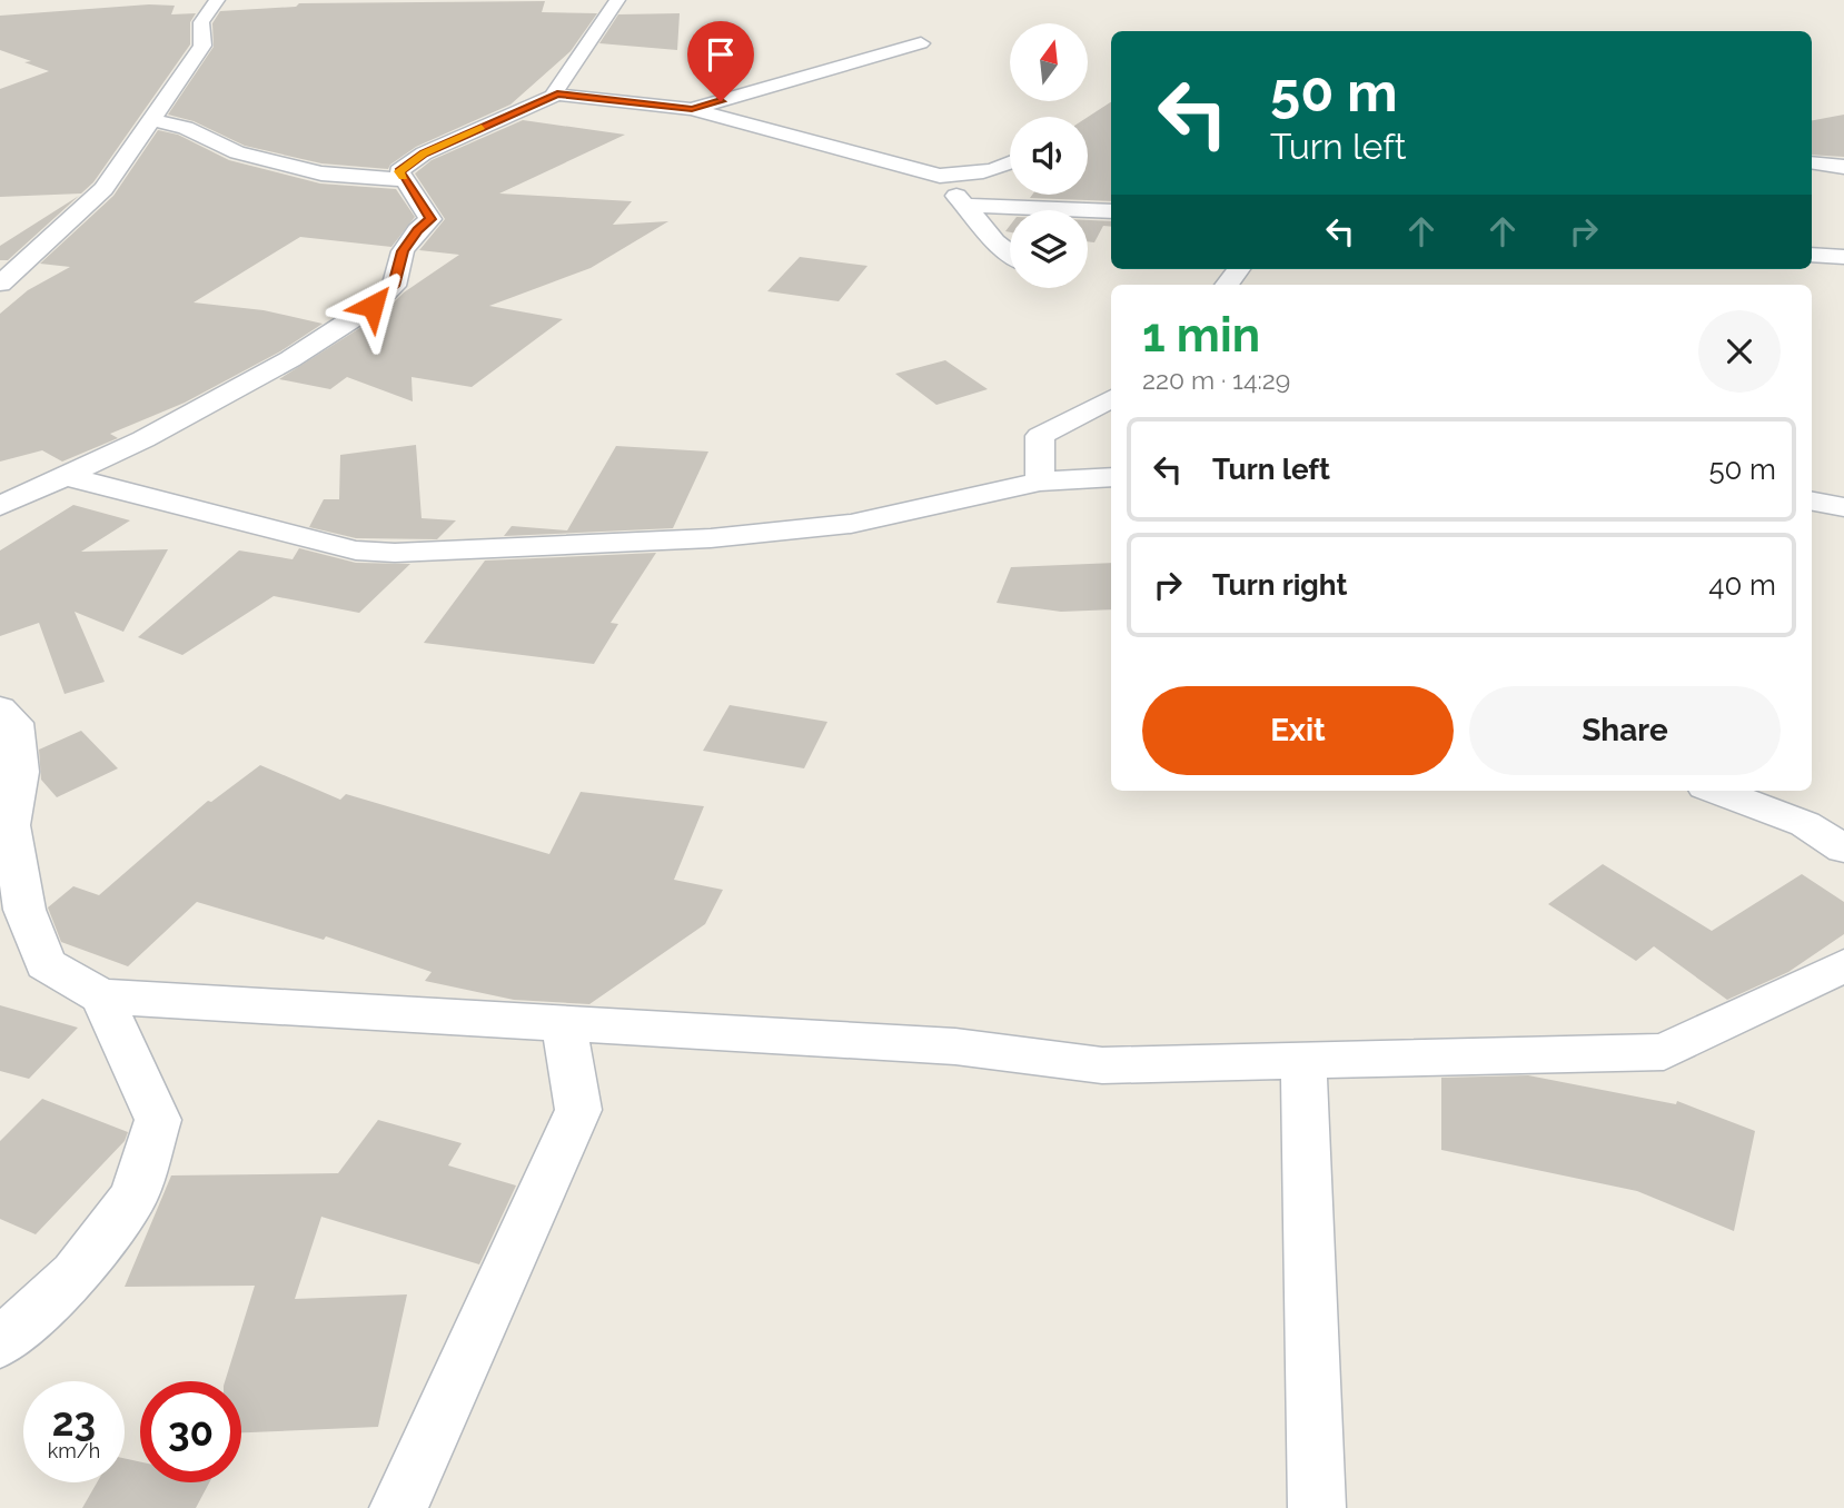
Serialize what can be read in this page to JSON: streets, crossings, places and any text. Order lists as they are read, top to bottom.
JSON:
{
  "north": "top",
  "page": {
    "turn": ["50 m", "Turn left"],
    "heading": ["1 min", "220 m · 14:29"],
    "list": [
      {
        "name": "Turn left",
        "value": "50 m"
      },
      {
        "name": "Turn right",
        "value": "40 m"
      }
    ],
    "buttons": ["Exit", "Share"],
    "speed": "23 km/h",
    "limit": "30"
  }
}
